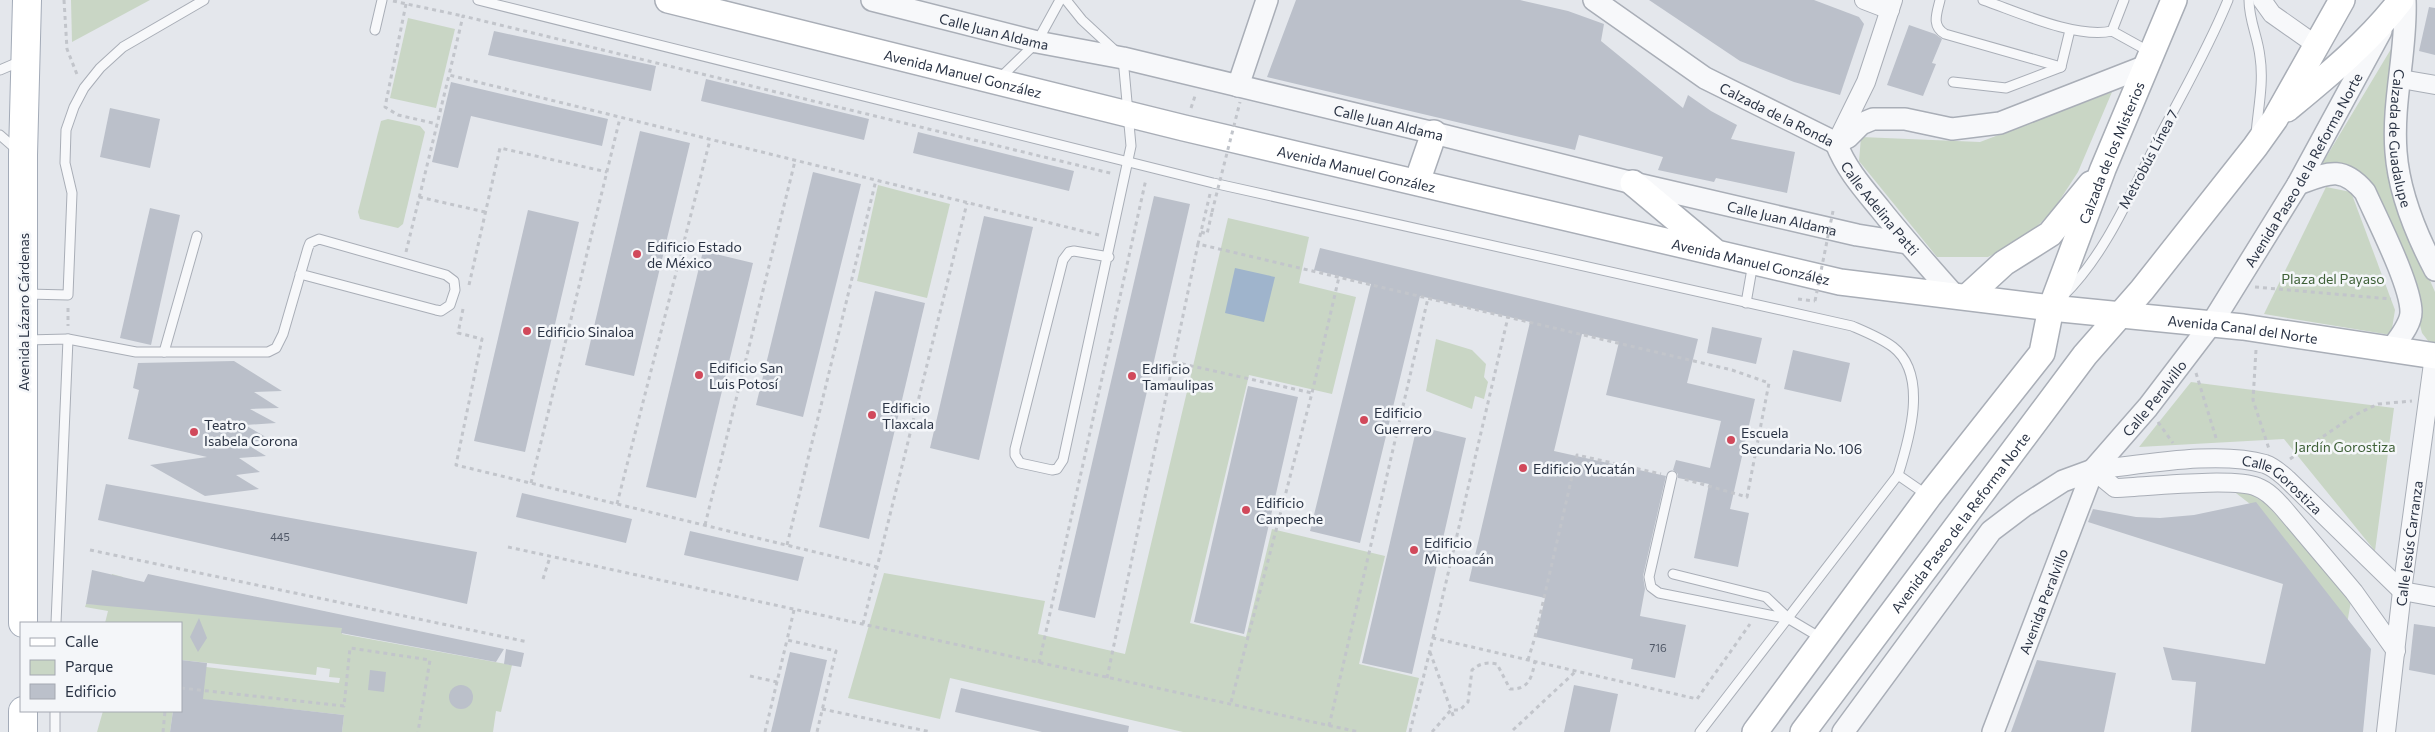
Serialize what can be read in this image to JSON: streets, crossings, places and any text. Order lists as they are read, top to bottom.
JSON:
{
  "streets": {
    "main road": [
      "Avenida Manuel González",
      "Calzada de los Misterios",
      "Avenida Paseo de la Reforma Norte",
      "Avenida Lázaro Cárdenas",
      "Avenida Canal del Norte"
    ],
    "street": [
      "Calle Juan Aldama",
      "Calzada de la Ronda",
      "Calzada de Guadalupe",
      "Calle Adelina Patti",
      "Calle Peralvillo",
      "Calle Gorostiza",
      "Calle Jesús Carranza",
      "Avenida Peralvillo"
    ],
    "lane": ["Metrobús Línea 7"]
  },
  "crossings": [
    ["Calle Juan Aldama", "Calle Adelina Patti"],
    ["Avenida Manuel González", "Calzada de los Misterios"],
    ["Avenida Manuel González", "Metrobús Línea 7"],
    ["Avenida Manuel González", "Calle Adelina Patti"],
    ["Avenida Manuel González", "Avenida Canal del Norte"],
    ["Calzada de la Ronda", "Calzada de los Misterios"],
    ["Calzada de la Ronda", "Calle Adelina Patti"],
    ["Calzada de Guadalupe", "Avenida Paseo de la Reforma Norte"],
    ["Calzada de los Misterios", "Metrobús Línea 7"],
    ["Calzada de los Misterios", "Avenida Canal del Norte"],
    ["Metrobús Línea 7", "Avenida Canal del Norte"],
    ["Avenida Paseo de la Reforma Norte", "Avenida Canal del Norte"],
    ["Avenida Paseo de la Reforma Norte", "Calle Peralvillo"],
    ["Avenida Canal del Norte", "Calle Peralvillo"],
    ["Avenida Canal del Norte", "Calle Jesús Carranza"],
    ["Calle Peralvillo", "Calle Gorostiza"],
    ["Calle Peralvillo", "Avenida Peralvillo"],
    ["Calle Gorostiza", "Calle Jesús Carranza"],
    ["Calle Gorostiza", "Avenida Peralvillo"]
  ],
  "parks": ["Plaza del Payaso", "Jardín Gorostiza"],
  "places": [
    "Edificio Estado de México",
    "Edificio Sinaloa",
    "Edificio San Luis Potosí",
    "Edificio Tamaulipas",
    "Edificio Tlaxcala",
    "Edificio Guerrero",
    "Teatro Isabela Corona",
    "Escuela Secundaria No. 106",
    "Edificio Yucatán",
    "Edificio Campeche",
    "Edificio Michoacán"
  ],
  "house_numbers": ["445", "716"],
  "legend": ["Calle", "Parque", "Edificio"]
}
